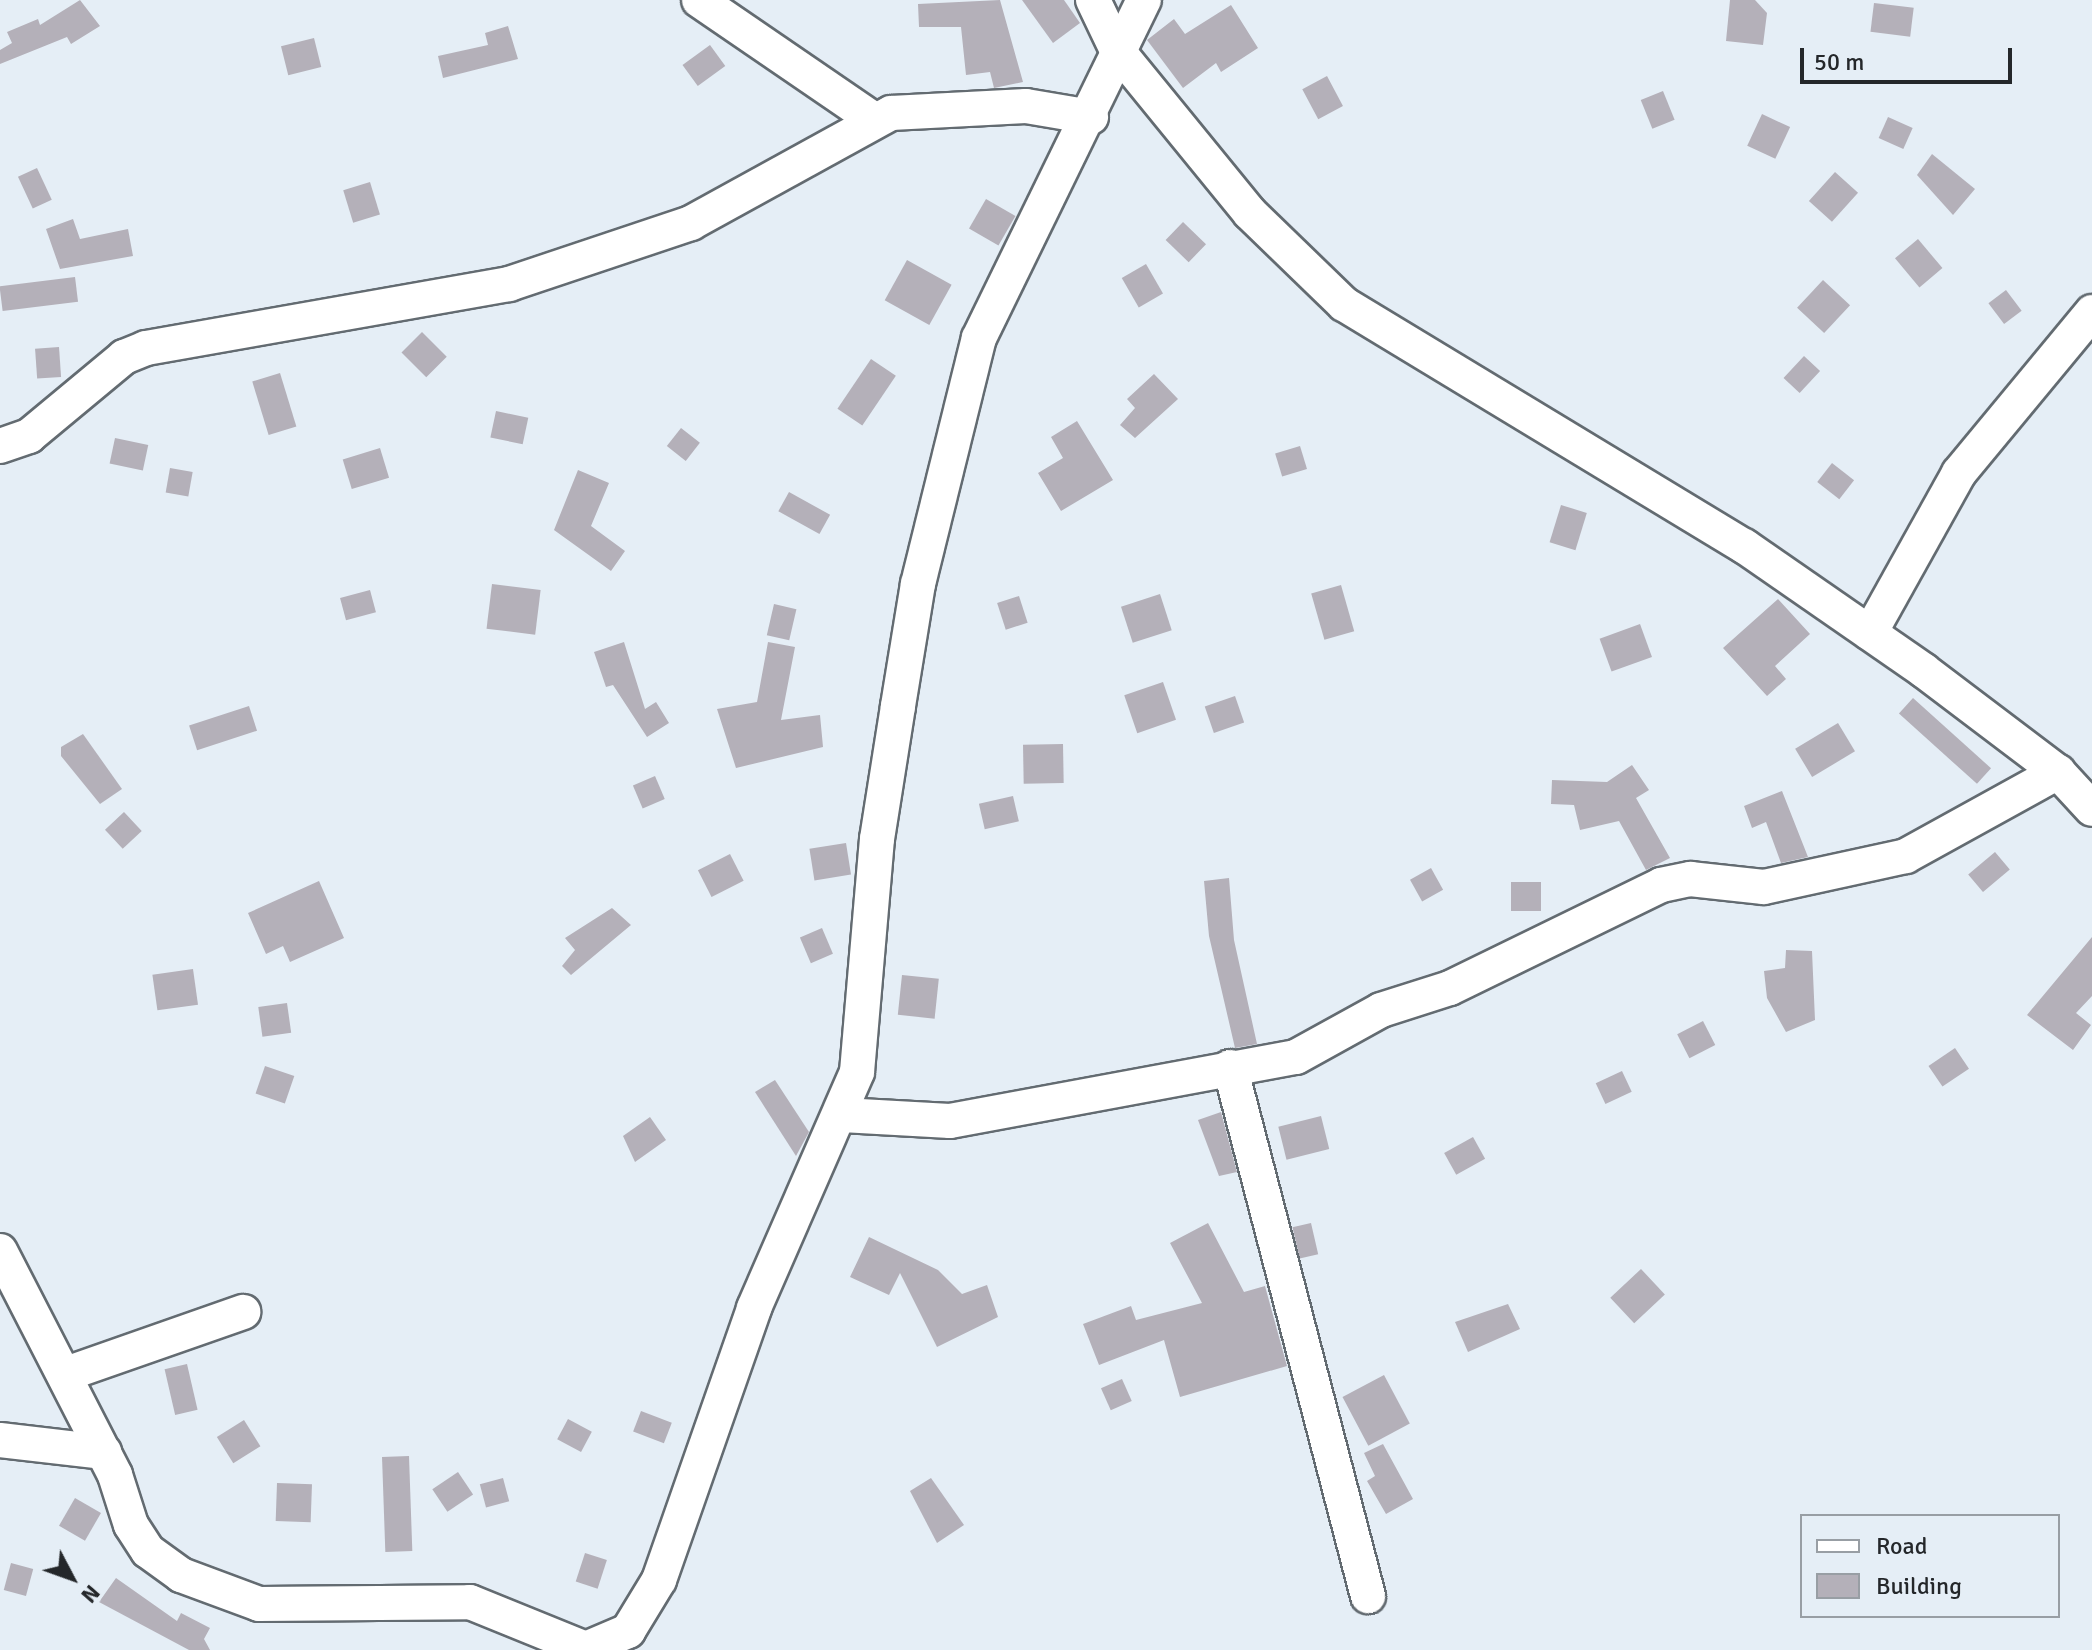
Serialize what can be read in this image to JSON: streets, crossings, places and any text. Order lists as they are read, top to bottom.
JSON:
{
  "legend": ["Road", "Building"],
  "scale_bar": "50 m",
  "north": "bottom right"
}
